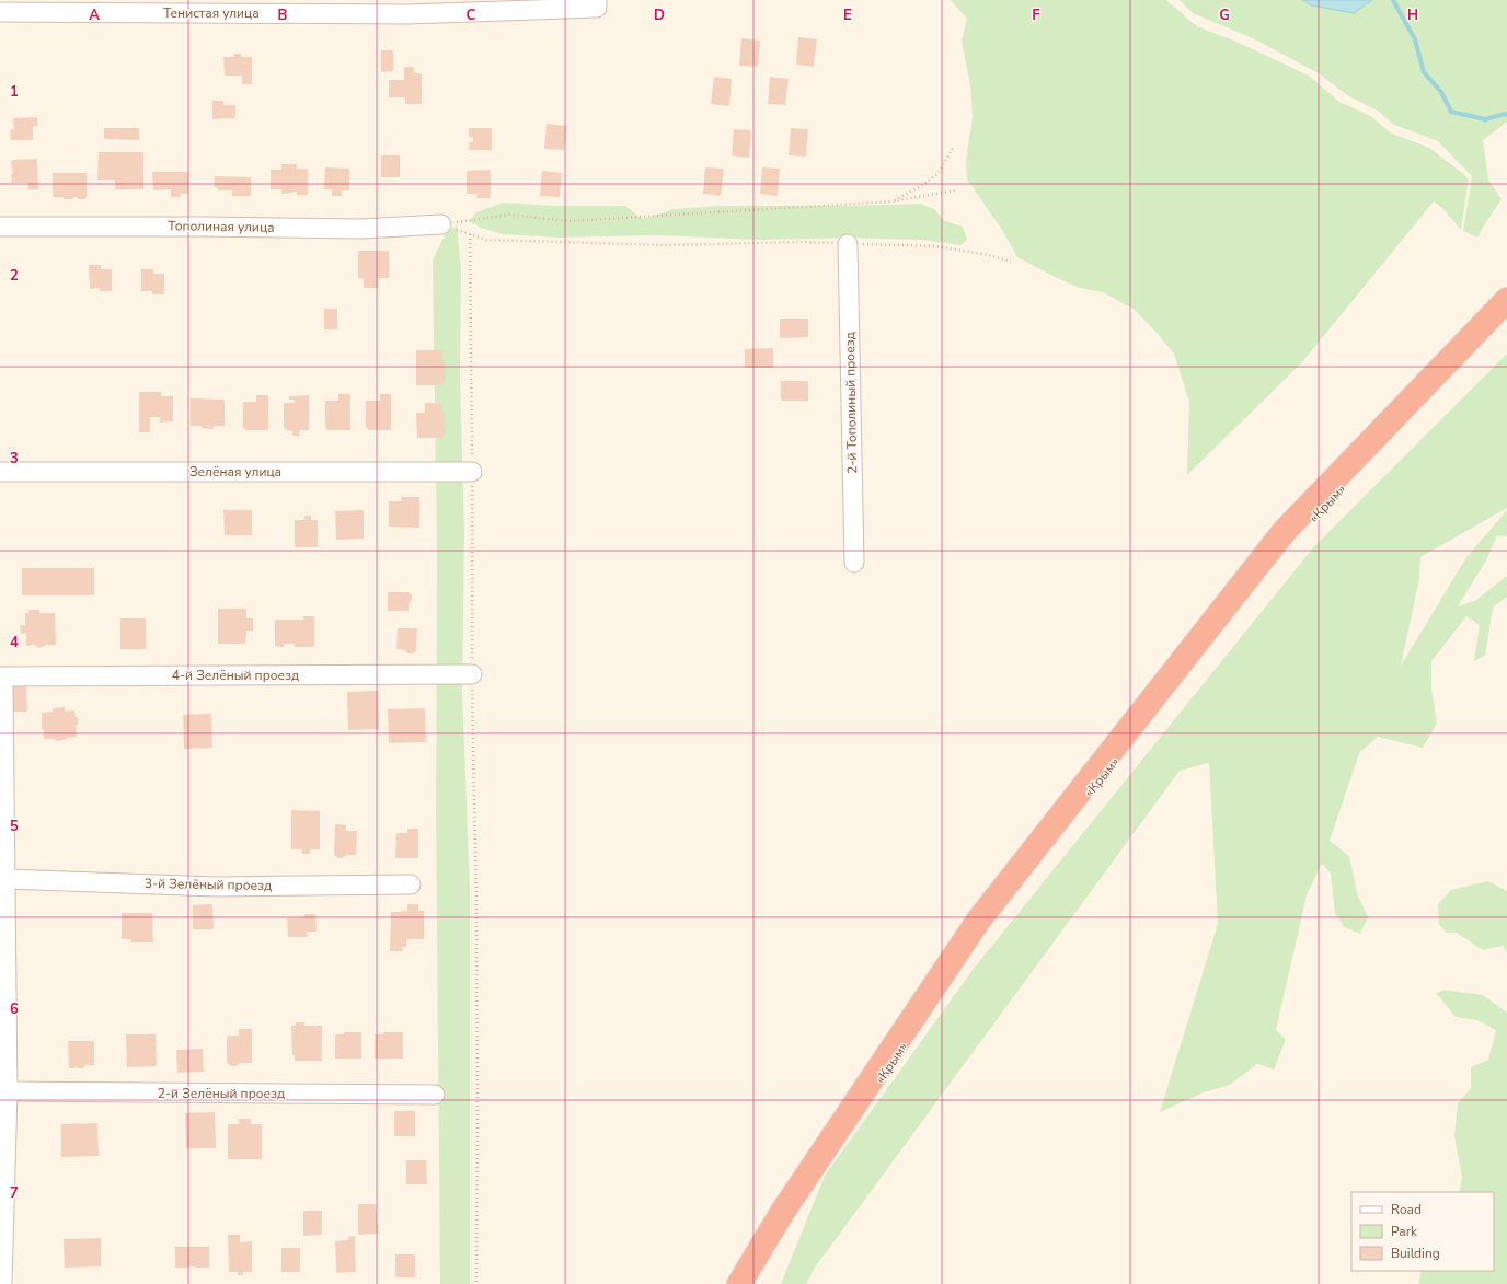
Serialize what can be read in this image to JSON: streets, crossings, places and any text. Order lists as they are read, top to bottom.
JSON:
{
  "streets": {
    "highway": ["«Крым»"],
    "street": [
      "Тенистая улица",
      "Тополиная улица",
      "2-й Тополиный проезд",
      "Зелёная улица",
      "4-й Зелёный проезд",
      "3-й Зелёный проезд",
      "2-й Зелёный проезд"
    ]
  },
  "legend": ["Road", "Park", "Building"],
  "grid": {
    "columns": [
      "A",
      "B",
      "C",
      "D",
      "E",
      "F",
      "G",
      "H"
    ],
    "rows": [
      "1",
      "2",
      "3",
      "4",
      "5",
      "6",
      "7"
    ]
  }
}
